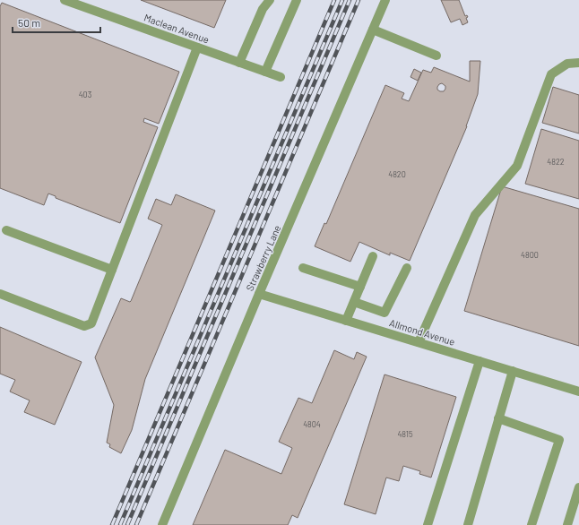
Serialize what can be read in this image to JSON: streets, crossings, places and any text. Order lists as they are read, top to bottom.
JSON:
{
  "streets": {
    "street": ["Maclean Avenue", "Strawberry Lane", "Allmond Avenue"]
  },
  "crossings": [
    ["Strawberry Lane", "Allmond Avenue"]
  ],
  "house_numbers": [
    "403",
    "4822",
    "4820",
    "4800",
    "4804",
    "4815"
  ],
  "scale_bar": "50 m"
}
